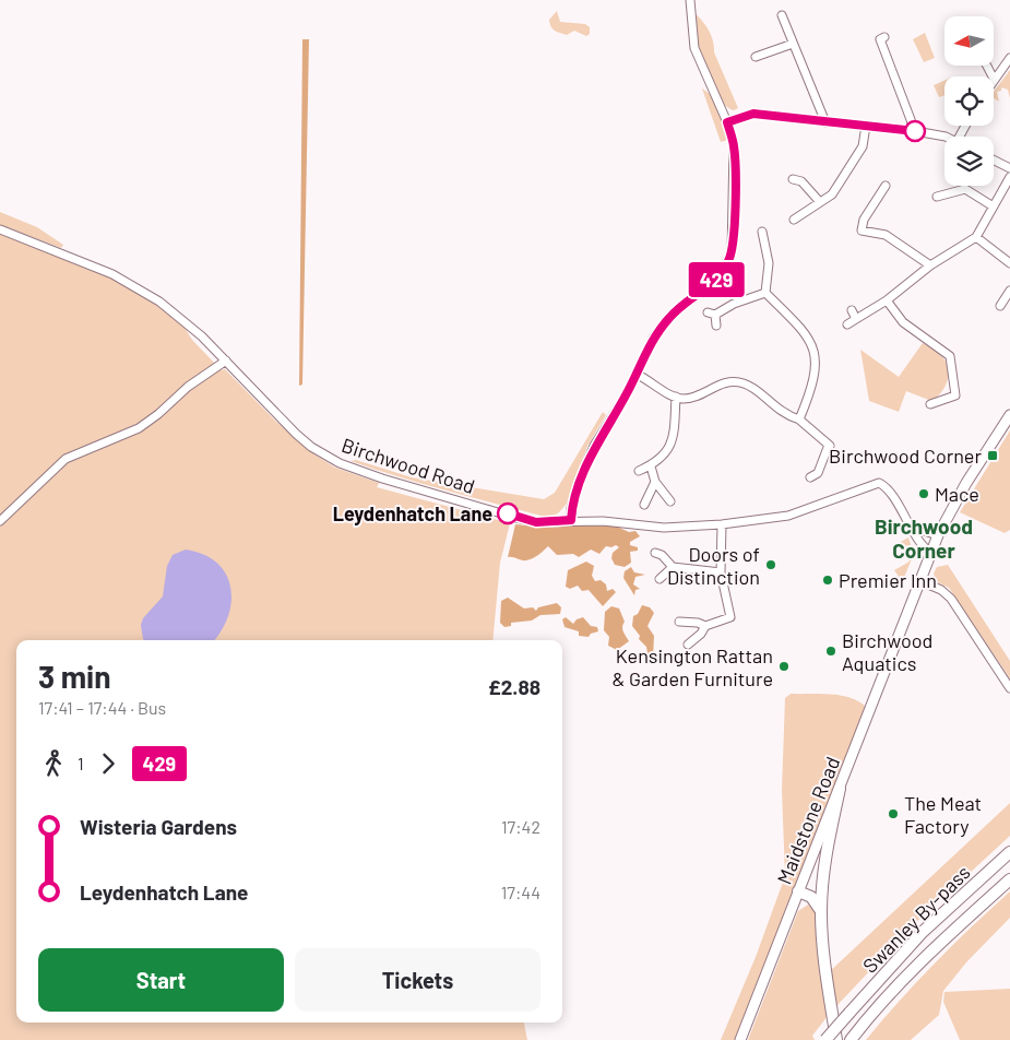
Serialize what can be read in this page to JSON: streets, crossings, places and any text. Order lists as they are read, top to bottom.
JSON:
{
  "streets": {
    "highway": ["Swanley By-pass"],
    "main road": ["Maidstone Road"],
    "street": ["Birchwood Road"]
  },
  "crossings": [
    ["Birchwood Road", "Maidstone Road"]
  ],
  "districts": ["Birchwood Corner"],
  "places": {
    "transit": ["Birchwood Corner"],
    "other": [
      "Mace",
      "Leydenhatch Lane",
      "Doors of Distinction",
      "Premier Inn",
      "Birchwood Aquatics",
      "Kensington Rattan & Garden Furniture",
      "The Meat Factory"
    ]
  },
  "lines": ["bus line 429"],
  "north": "left",
  "page": {
    "on_map": "429",
    "heading": ["3 min", "17:41 – 17:44 · Bus", "£2.88"],
    "legs": ["1", "429"],
    "list": [
      {
        "name": "Wisteria Gardens",
        "value": "17:42"
      },
      {
        "name": "Leydenhatch Lane",
        "value": "17:44"
      }
    ],
    "buttons": ["Start", "Tickets"]
  }
}
